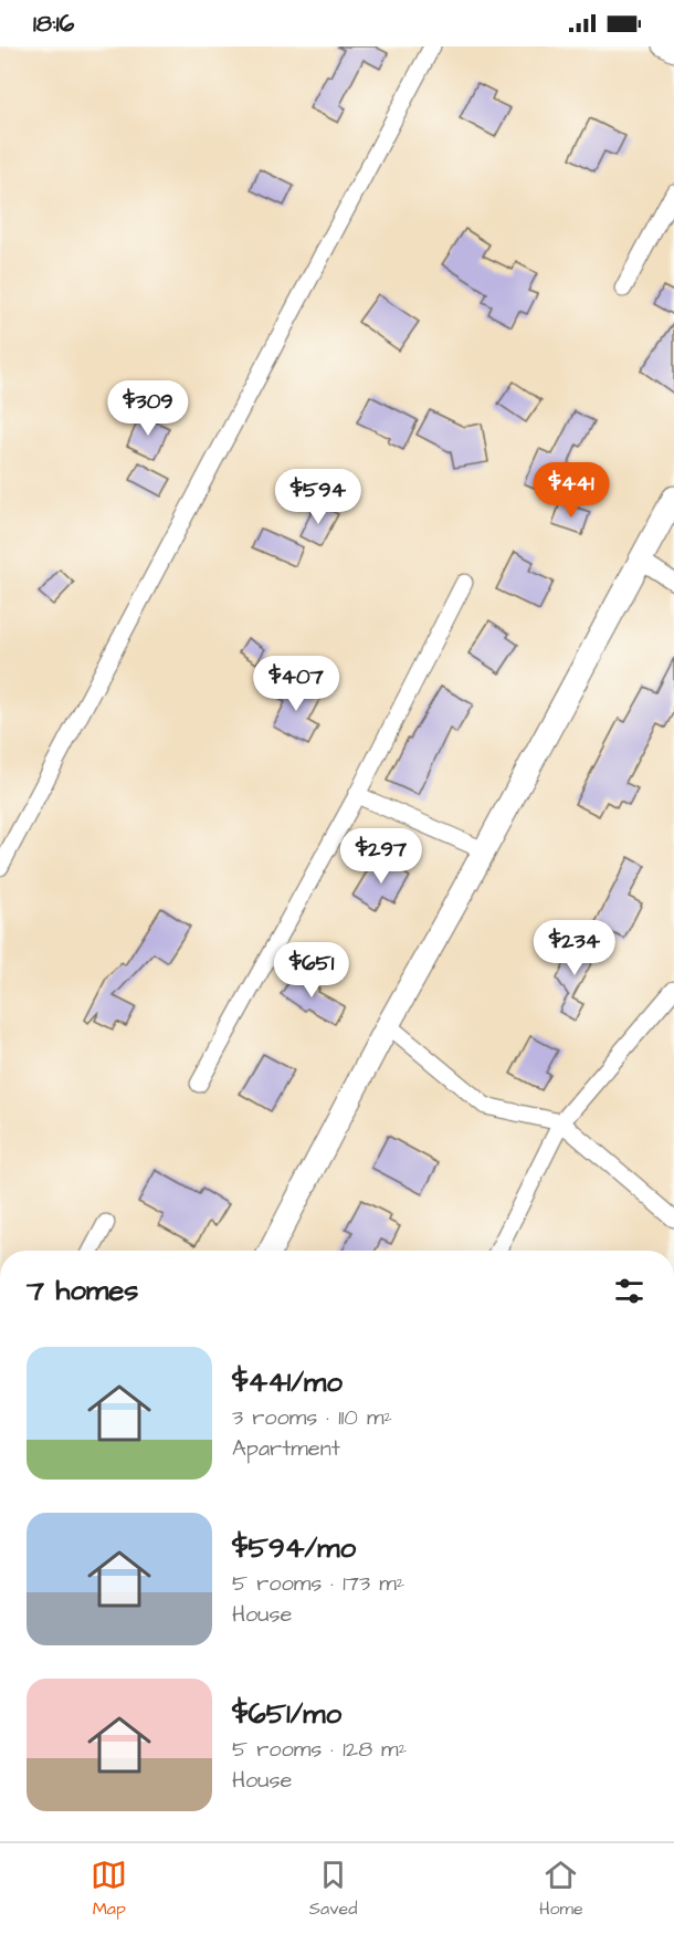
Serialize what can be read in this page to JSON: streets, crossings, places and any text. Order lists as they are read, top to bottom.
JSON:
{
  "page": {
    "status": "18:16",
    "price": [
      "$309",
      "$441",
      "$594",
      "$407",
      "$297",
      "$234",
      "$651"
    ],
    "heading": "7 homes",
    "list": [
      {
        "name": "$441/mo",
        "note": "3 rooms · 110 m² · Apartment"
      },
      {
        "name": "$594/mo",
        "note": "5 rooms · 173 m² · House"
      },
      {
        "name": "$651/mo",
        "note": "5 rooms · 128 m² · House"
      }
    ],
    "tabs": ["Map", "Saved", "Home"]
  }
}
